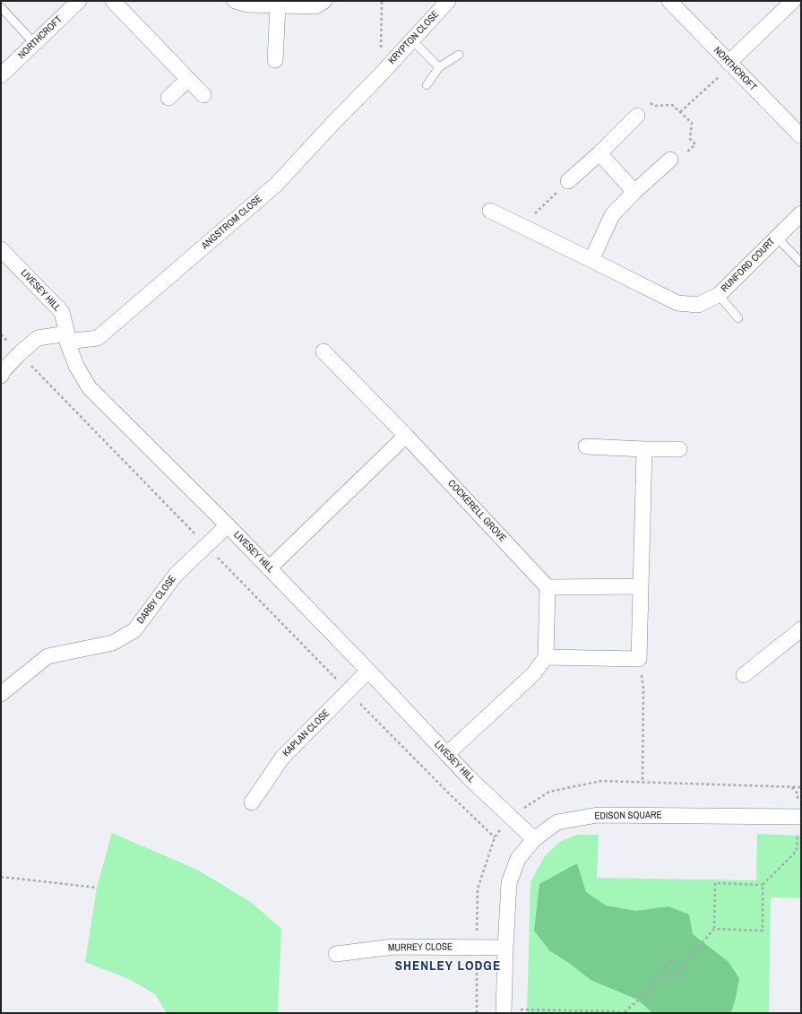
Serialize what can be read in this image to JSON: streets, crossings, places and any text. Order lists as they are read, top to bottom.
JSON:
{
  "streets": {
    "street": [
      "NORTHCROFT",
      "KRYPTON CLOSE",
      "ANGSTROM CLOSE",
      "RUNFORD COURT",
      "LIVESEY HILL",
      "COCKERELL GROVE",
      "DARBY CLOSE",
      "KAPLAN CLOSE",
      "EDISON SQUARE",
      "MURREY CLOSE"
    ]
  },
  "crossings": [
    ["KRYPTON CLOSE", "ANGSTROM CLOSE"],
    ["ANGSTROM CLOSE", "LIVESEY HILL"],
    ["LIVESEY HILL", "DARBY CLOSE"],
    ["LIVESEY HILL", "KAPLAN CLOSE"],
    ["LIVESEY HILL", "EDISON SQUARE"],
    ["EDISON SQUARE", "MURREY CLOSE"]
  ],
  "districts": ["SHENLEY LODGE"]
}
